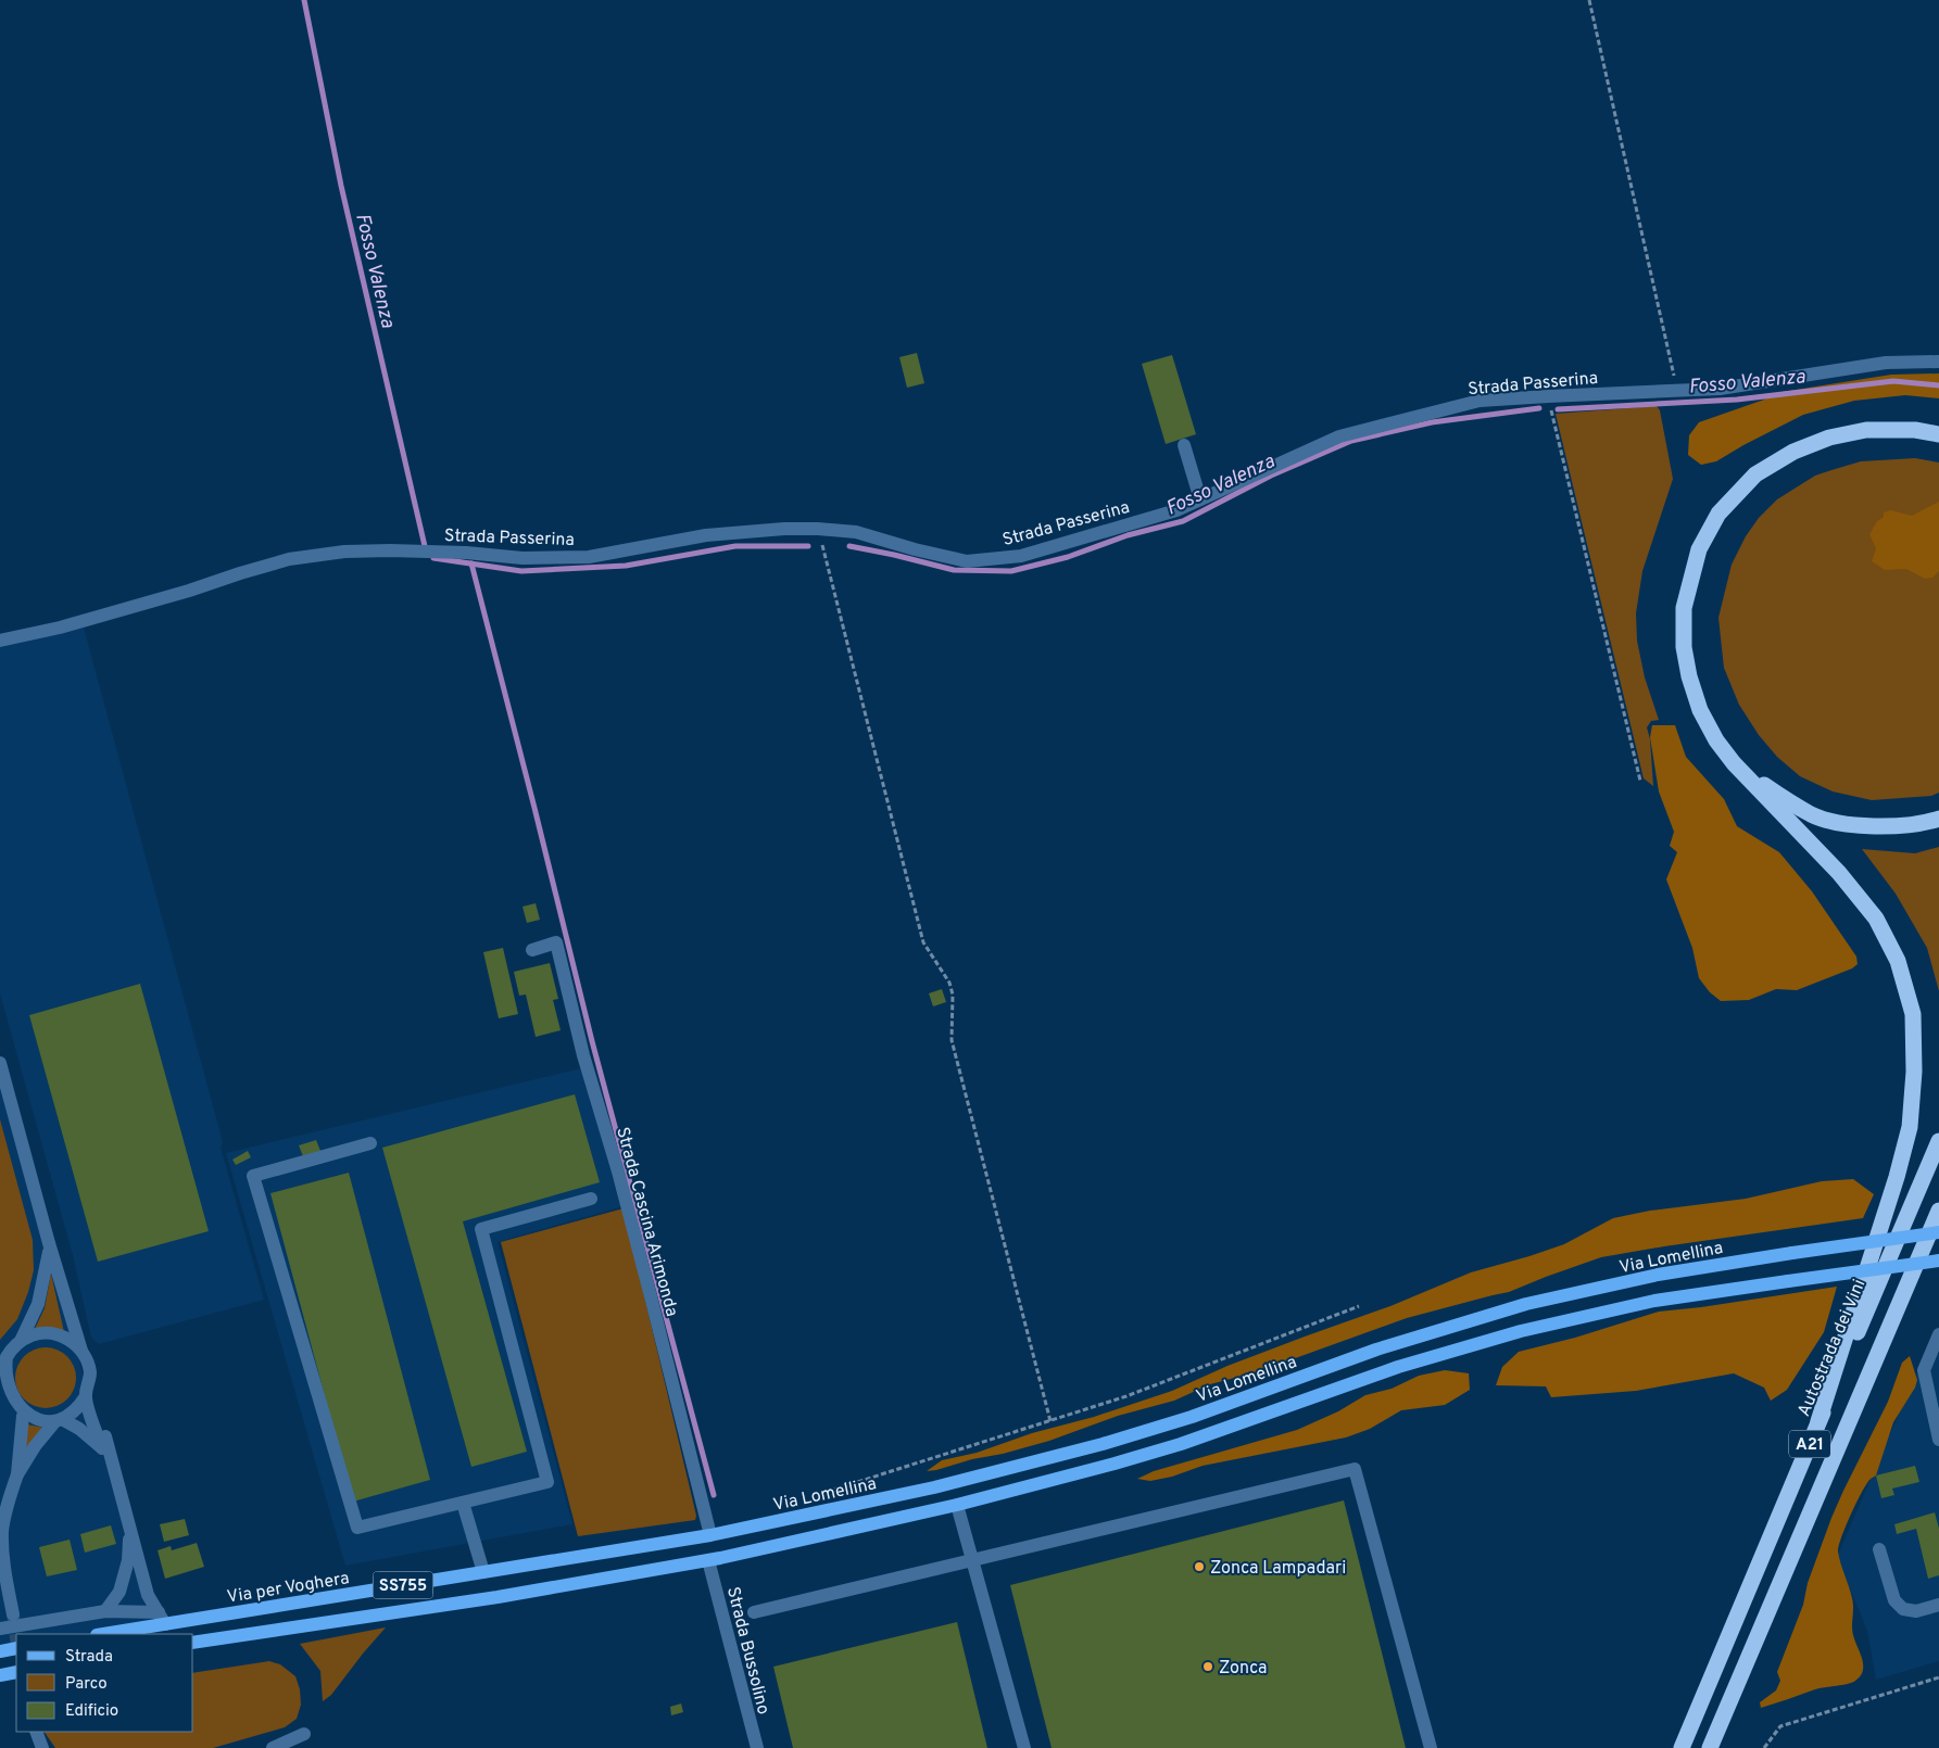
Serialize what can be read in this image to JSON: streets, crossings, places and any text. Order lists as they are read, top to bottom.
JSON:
{
  "streets": {
    "highway": ["Autostrada dei Vini", "A21"],
    "main road": ["Via Lomellina", "SS755", "Via per Voghera"],
    "street": ["Strada Passerina", "Strada Cascina Arimonda", "Strada Bussolino"]
  },
  "crossings": [
    ["Strada Cascina Arimonda", "Via Lomellina"],
    ["Strada Cascina Arimonda", "Via per Voghera"],
    ["Via Lomellina", "Via per Voghera"],
    ["SS755", "Strada Bussolino"]
  ],
  "water": ["Fosso Valenza"],
  "places": ["Zonca Lampadari", "Zonca"],
  "legend": ["Strada", "Parco", "Edificio"]
}
